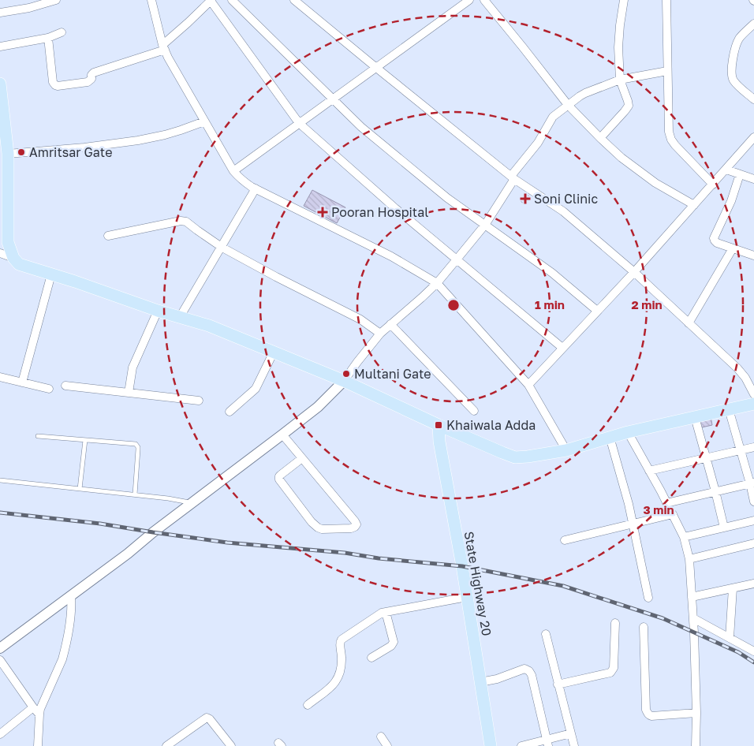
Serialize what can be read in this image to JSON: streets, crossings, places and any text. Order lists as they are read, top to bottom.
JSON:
{
  "streets": {
    "main road": ["State Highway 20"]
  },
  "places": {
    "other": ["Amritsar Gate", "Multani Gate"],
    "health": ["Soni Clinic", "Pooran Hospital"],
    "transit": ["Khaiwala Adda"]
  },
  "rings": ["1 min", "2 min", "3 min"]
}
